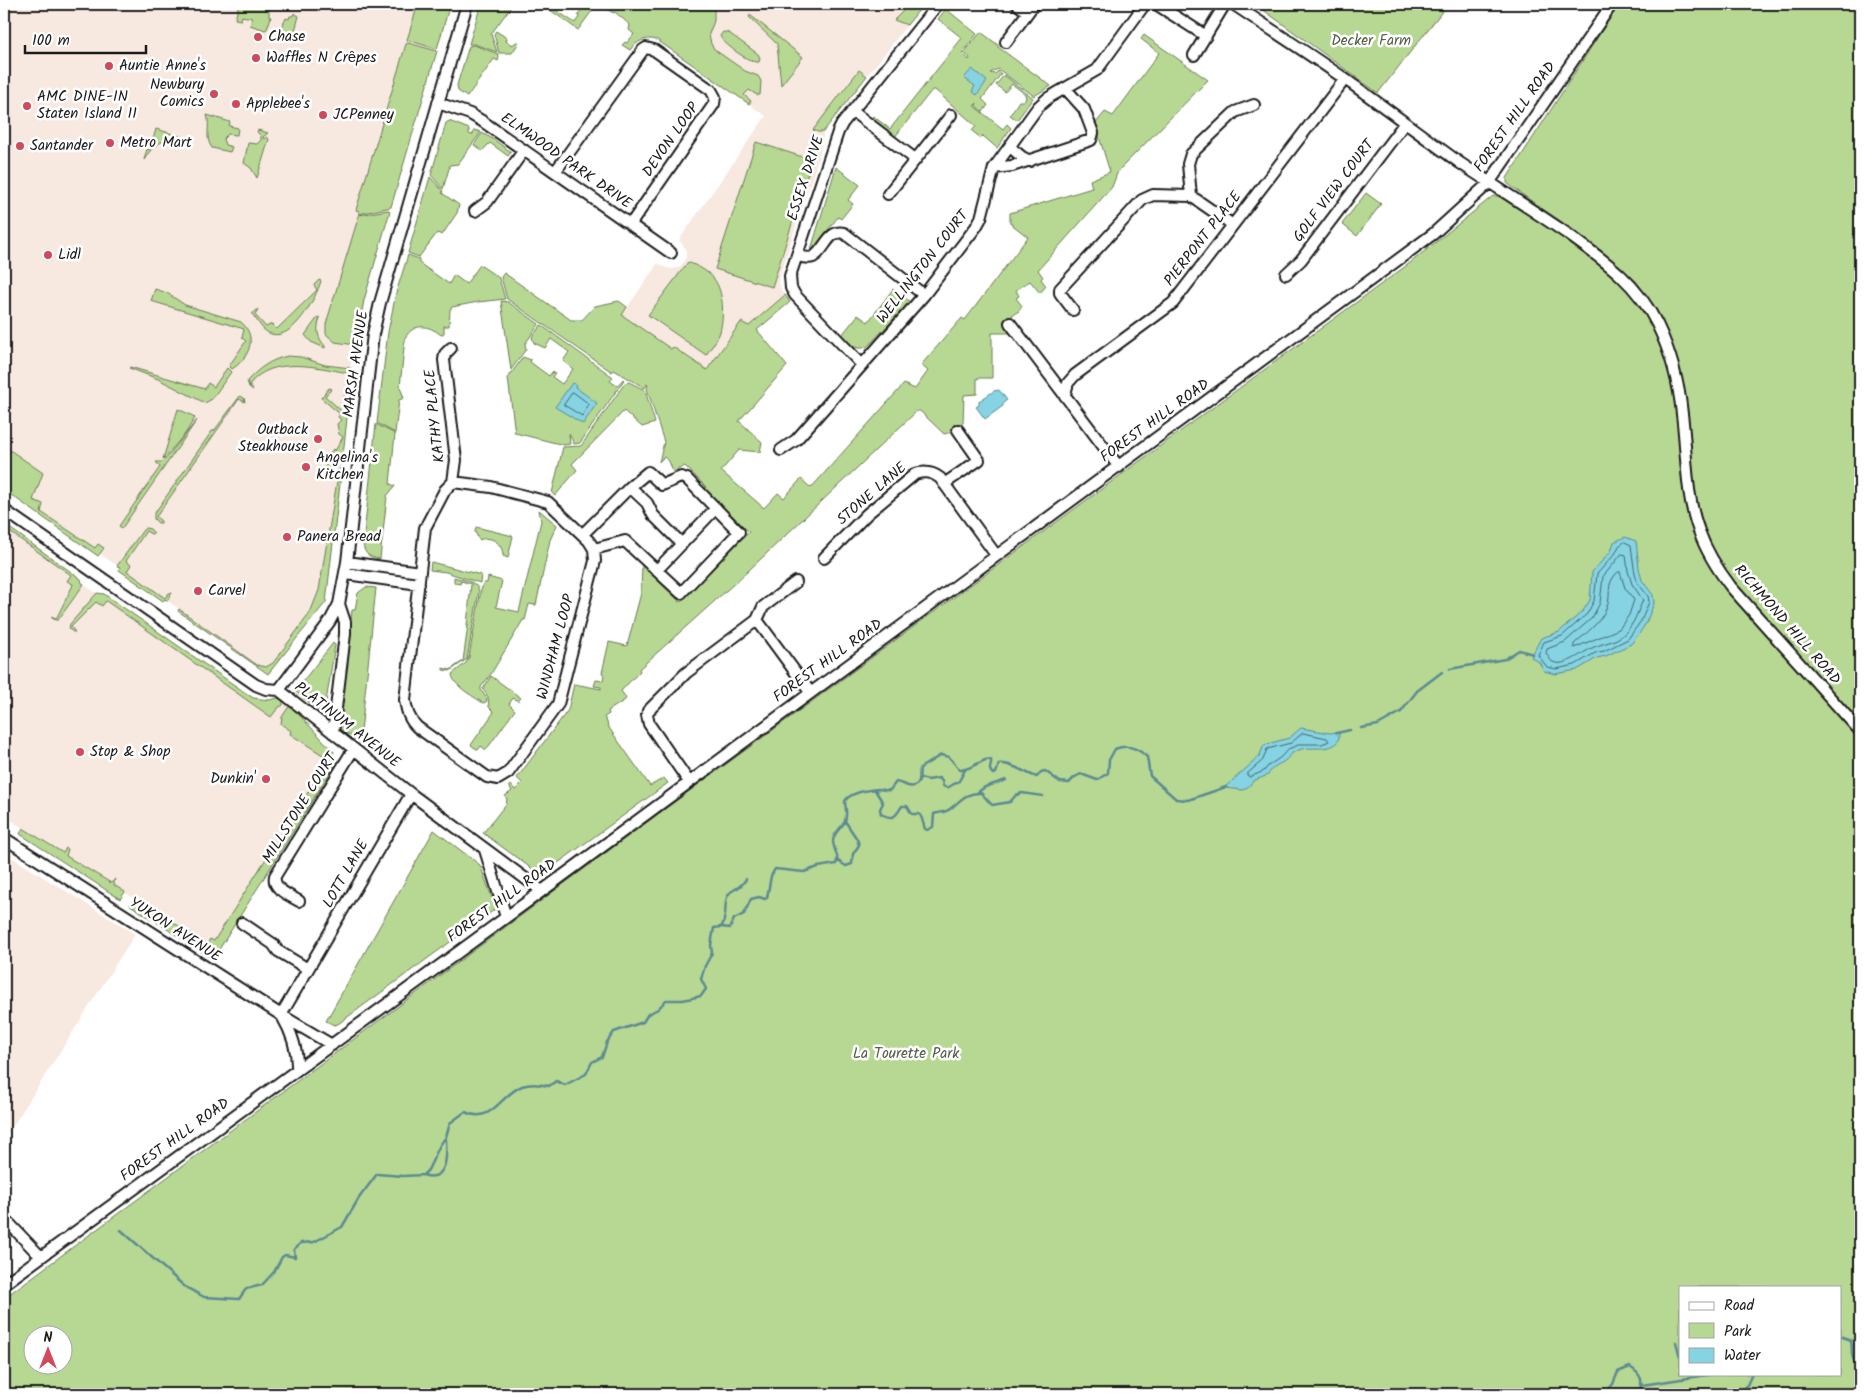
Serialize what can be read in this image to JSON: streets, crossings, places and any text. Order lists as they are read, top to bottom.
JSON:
{
  "streets": {
    "street": [
      "FOREST HILL ROAD",
      "DEVON LOOP",
      "ELMWOOD PARK DRIVE",
      "ESSEX DRIVE",
      "GOLF VIEW COURT",
      "PIERPONT PLACE",
      "WELLINGTON COURT",
      "MARSH AVENUE",
      "KATHY PLACE",
      "STONE LANE",
      "RICHMOND HILL ROAD",
      "WINDHAM LOOP",
      "PLATINUM AVENUE",
      "MILLSTONE COURT",
      "LOTT LANE",
      "YUKON AVENUE"
    ]
  },
  "crossings": [
    ["FOREST HILL ROAD", "STONE LANE"],
    ["FOREST HILL ROAD", "RICHMOND HILL ROAD"],
    ["FOREST HILL ROAD", "PLATINUM AVENUE"],
    ["FOREST HILL ROAD", "YUKON AVENUE"],
    ["DEVON LOOP", "ELMWOOD PARK DRIVE"],
    ["ELMWOOD PARK DRIVE", "MARSH AVENUE"],
    ["ESSEX DRIVE", "WELLINGTON COURT"],
    ["GOLF VIEW COURT", "RICHMOND HILL ROAD"],
    ["PIERPONT PLACE", "RICHMOND HILL ROAD"],
    ["MARSH AVENUE", "PLATINUM AVENUE"],
    ["KATHY PLACE", "WINDHAM LOOP"],
    ["PLATINUM AVENUE", "MILLSTONE COURT"],
    ["PLATINUM AVENUE", "LOTT LANE"],
    ["LOTT LANE", "YUKON AVENUE"]
  ],
  "parks": ["Decker Farm", "La Tourette Park"],
  "places": [
    "Chase",
    "Waffles N Crȇpes",
    "Auntie Anne's",
    "Newbury Comics",
    "Applebee's",
    "AMC DINE-IN Staten Island 11",
    "JCPenney",
    "Metro Mart",
    "Santander",
    "Lidl",
    "Outback Steakhouse",
    "Angelina's Kitchen",
    "Panera Bread",
    "Carvel",
    "Stop & Shop",
    "Dunkin'"
  ],
  "legend": ["Road", "Park", "Water"],
  "scale_bar": "100 m",
  "north": "top"
}
